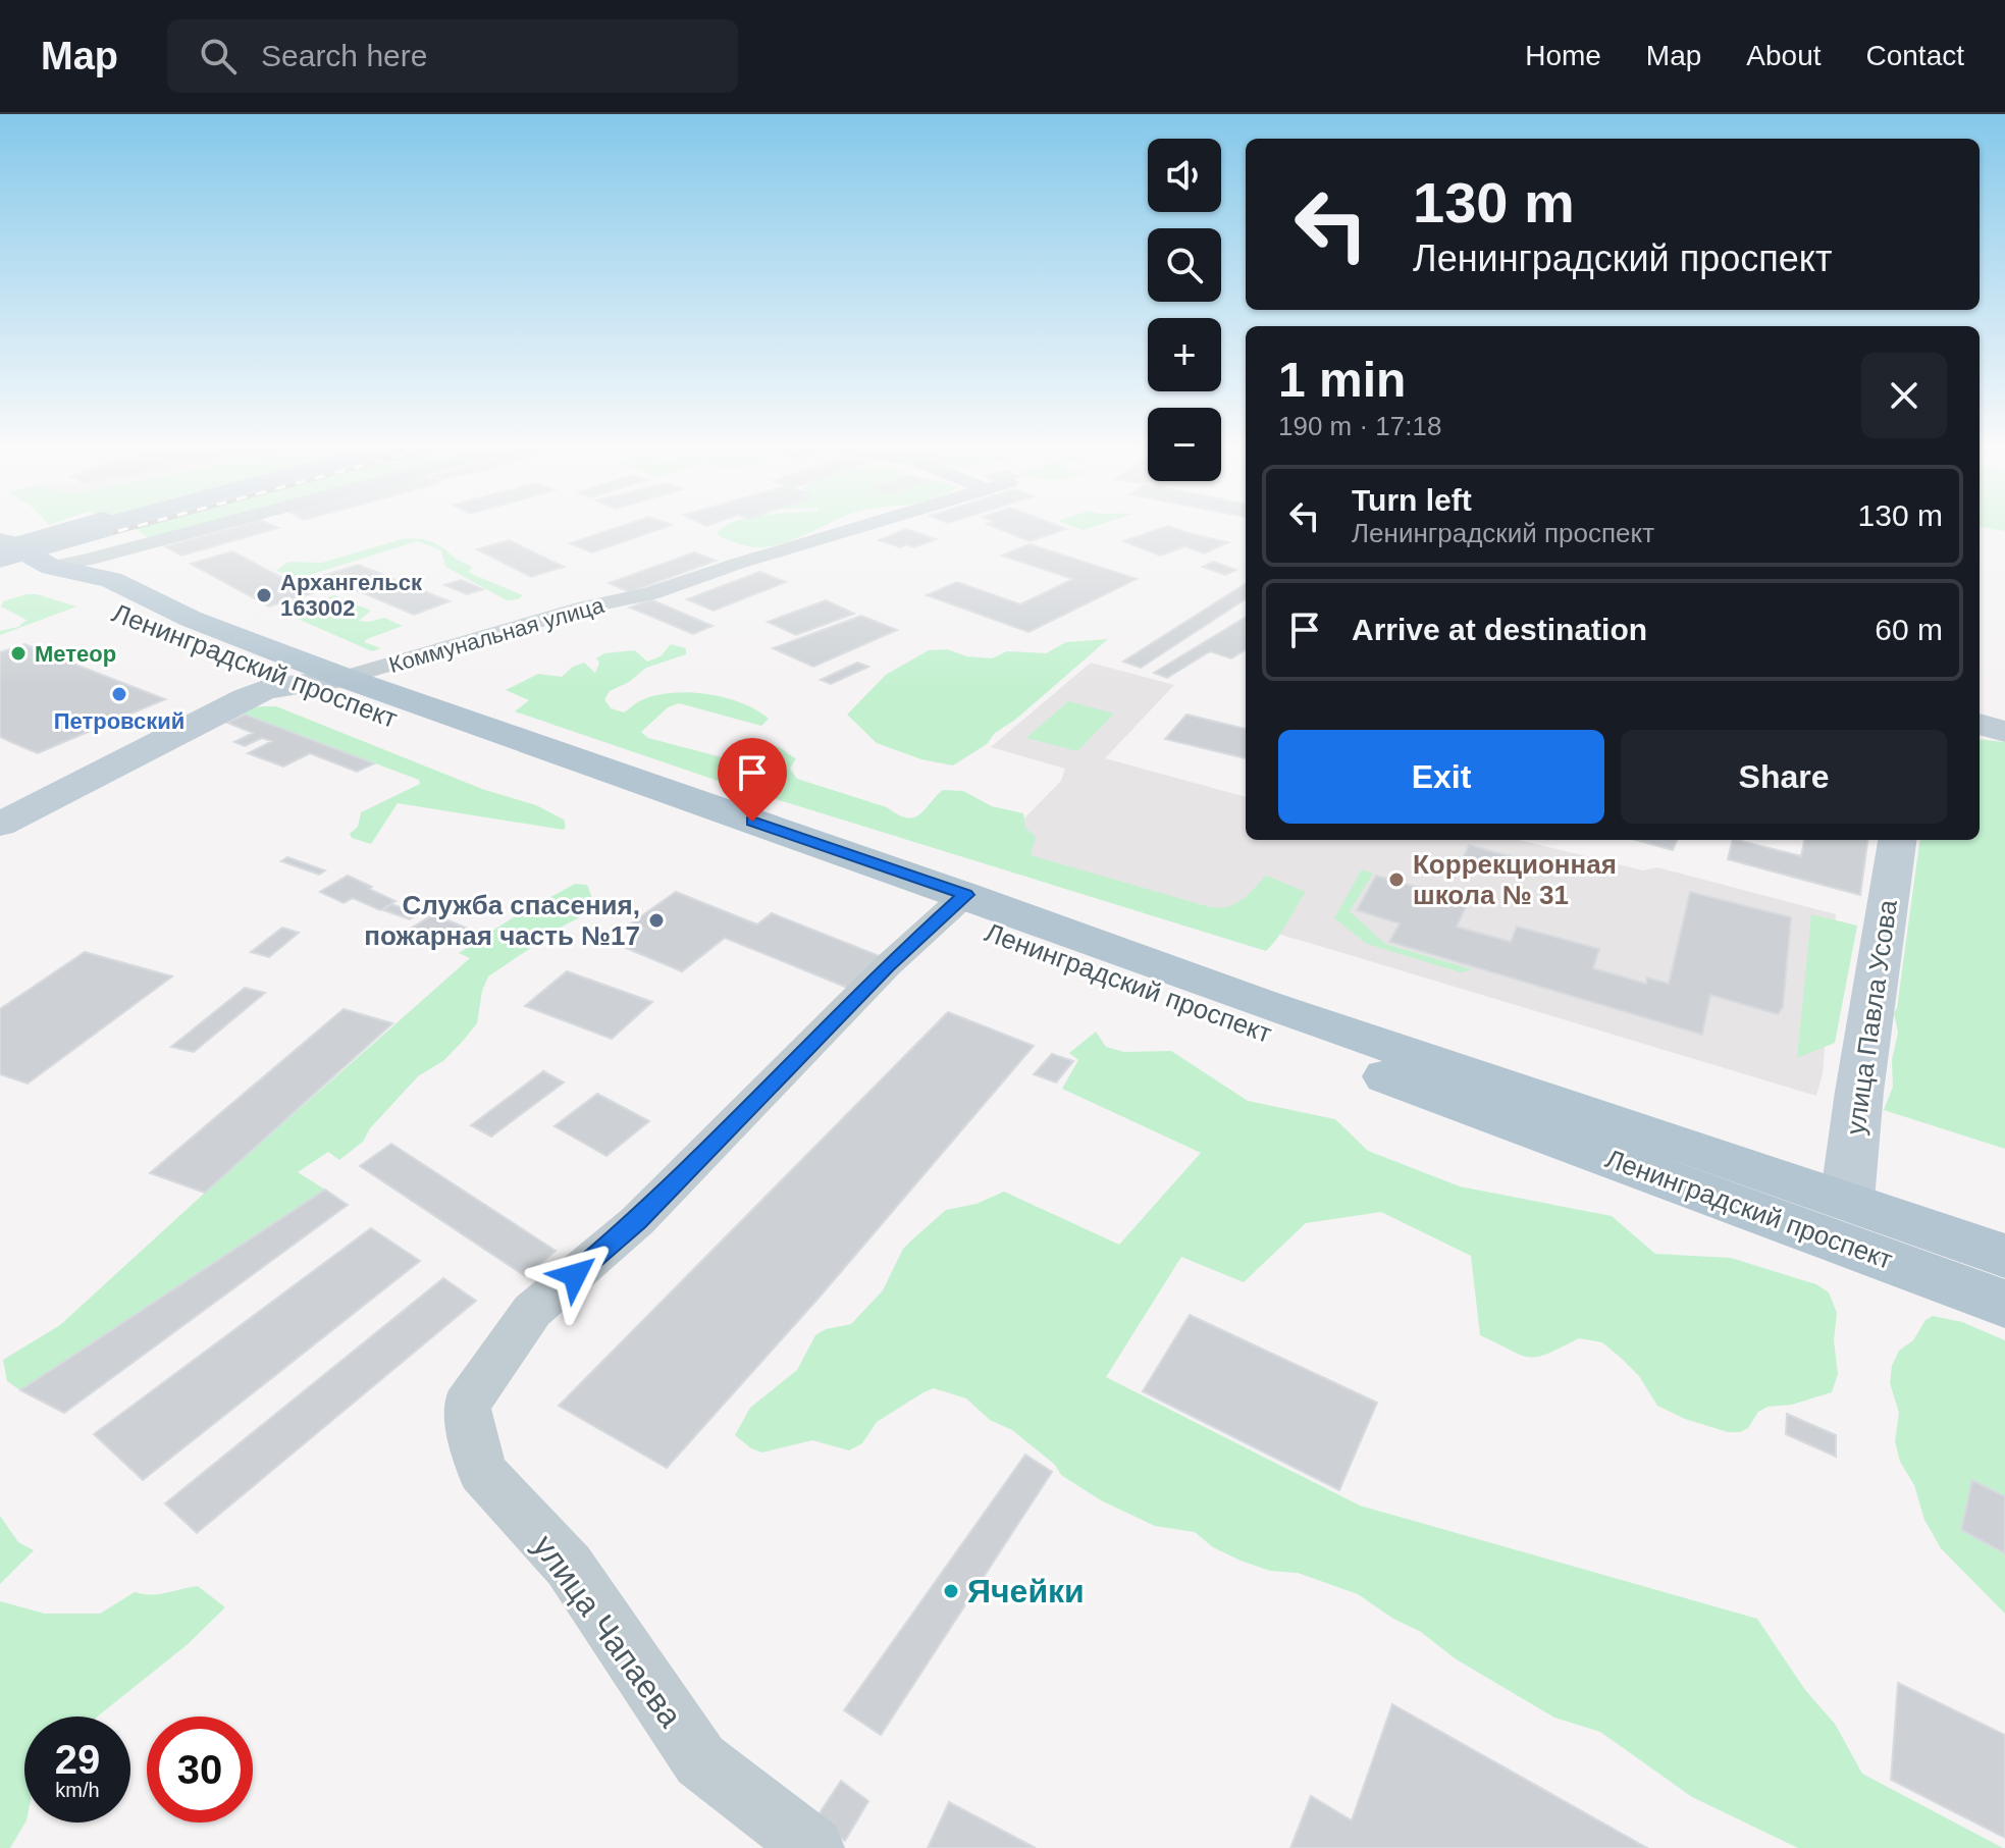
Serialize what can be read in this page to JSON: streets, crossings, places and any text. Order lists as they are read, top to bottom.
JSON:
{
  "streets": {
    "main road": ["Ленинградский проспект"],
    "street": ["Коммунальная улица", "улица Павла Усова", "улица Чапаева"]
  },
  "crossings": [
    ["Коммунальная улица", "Ленинградский проспект"],
    ["Ленинградский проспект", "улица Павла Усова"],
    ["Ленинградский проспект", "улица Чапаева"]
  ],
  "places": [
    "Архангельск 163002",
    "Метеор",
    "Петровский",
    "Коррекционная школа № 31",
    "Служба спасения, пожарная часть №17",
    "Ячейки"
  ],
  "page": {
    "header": "Map",
    "search": "Search here",
    "nav": [
      "Home",
      "Map",
      "About",
      "Contact"
    ],
    "map_buttons": ["+", "−"],
    "turn": ["130 m", "Ленинградский проспект"],
    "heading": ["1 min", "190 m · 17:18"],
    "list": [
      {
        "name": "Turn left",
        "note": "Ленинградский проспект",
        "value": "130 m"
      },
      {
        "name": "Arrive at destination",
        "value": "60 m"
      }
    ],
    "buttons": ["Exit", "Share"],
    "speed": "29 km/h",
    "limit": "30"
  }
}
